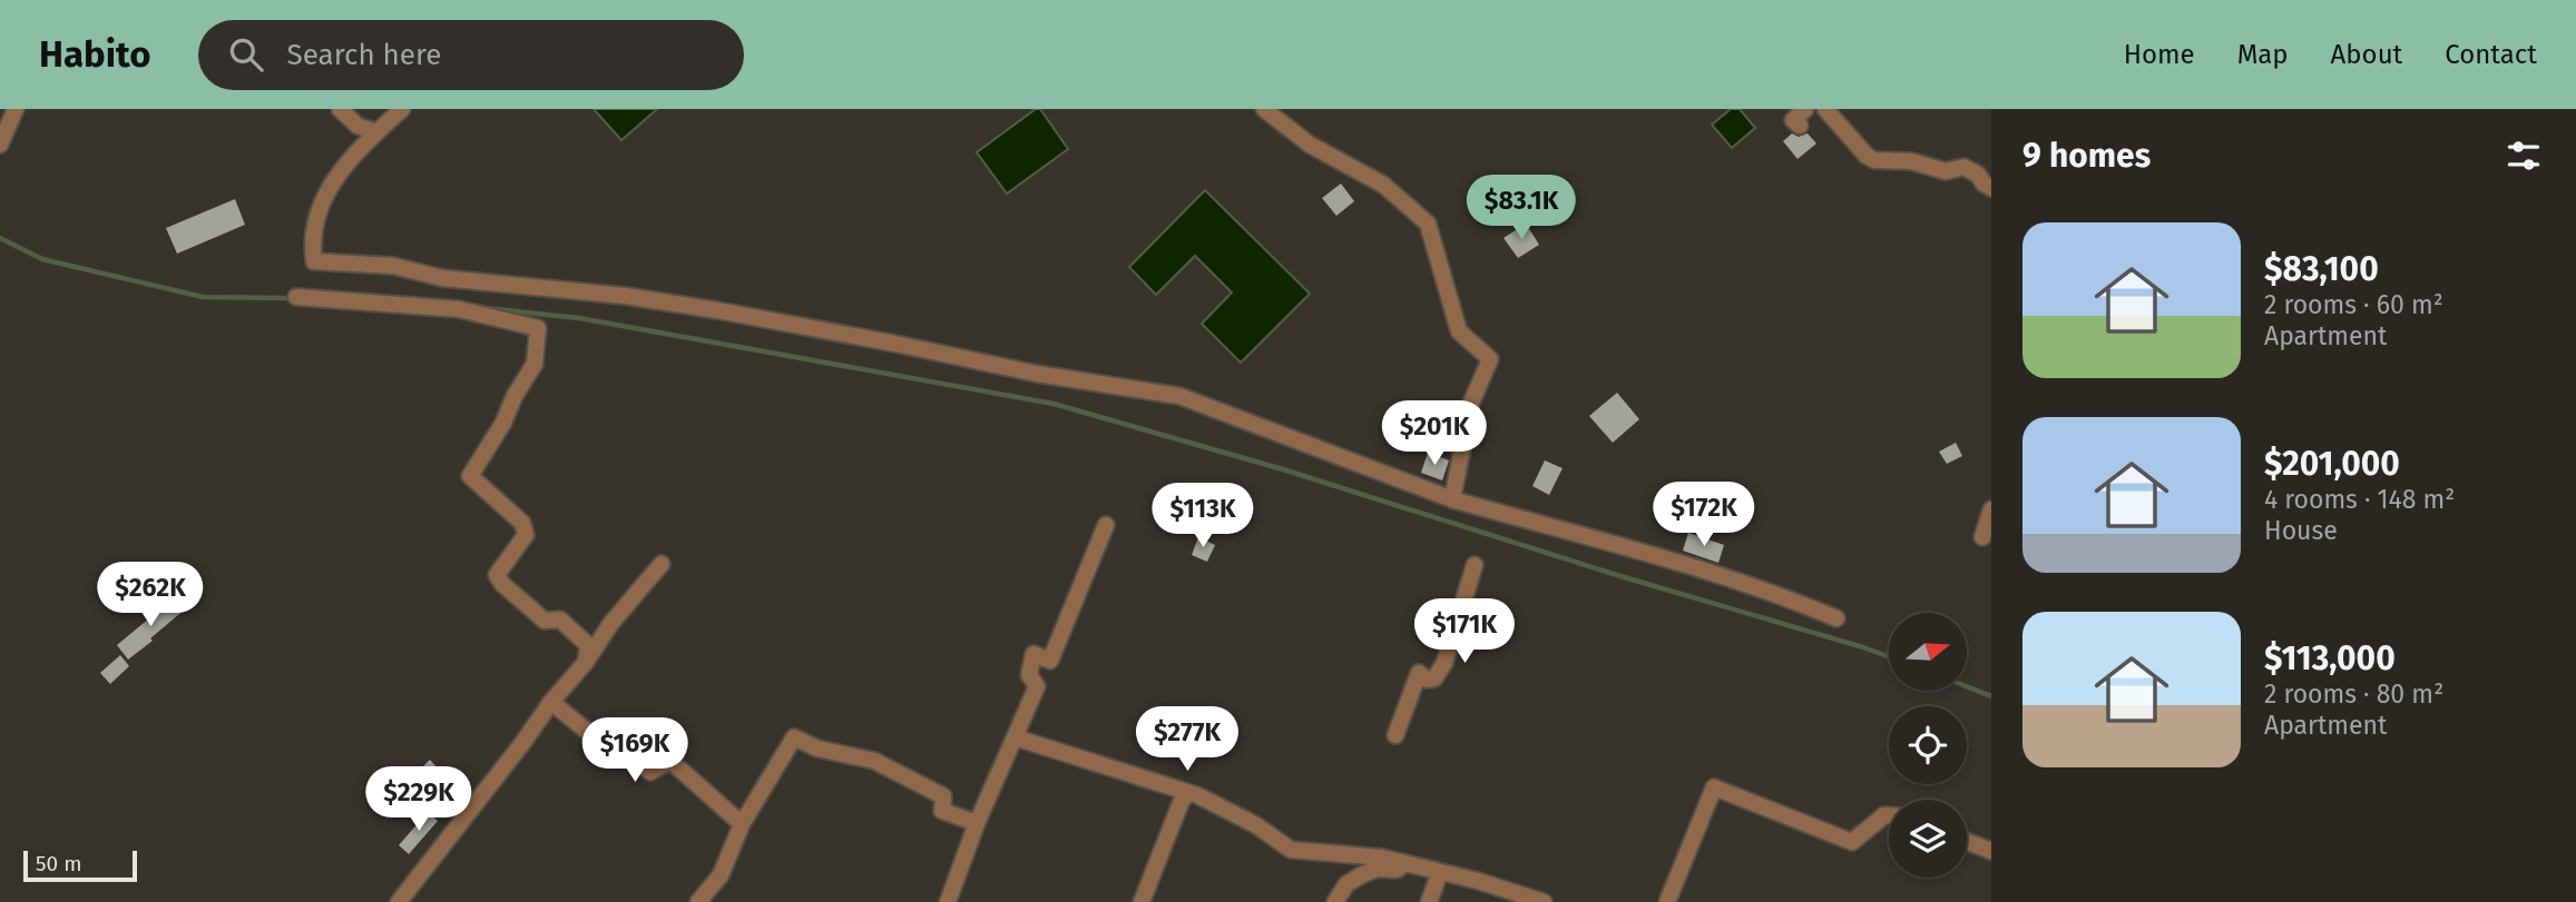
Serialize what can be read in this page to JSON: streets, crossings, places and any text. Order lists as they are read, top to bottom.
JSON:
{
  "scale_bar": "50 m",
  "north": "right",
  "page": {
    "header": "Habito",
    "search": "Search here",
    "nav": [
      "Home",
      "Map",
      "About",
      "Contact"
    ],
    "heading": "9 homes",
    "price": [
      "$83.1K",
      "$201K",
      "$172K",
      "$113K",
      "$262K",
      "$171K",
      "$277K",
      "$169K",
      "$229K"
    ],
    "list": [
      {
        "name": "$83,100",
        "note": "2 rooms · 60 m² · Apartment"
      },
      {
        "name": "$201,000",
        "note": "4 rooms · 148 m² · House"
      },
      {
        "name": "$113,000",
        "note": "2 rooms · 80 m² · Apartment"
      }
    ],
    "scale": "50 m"
  }
}
